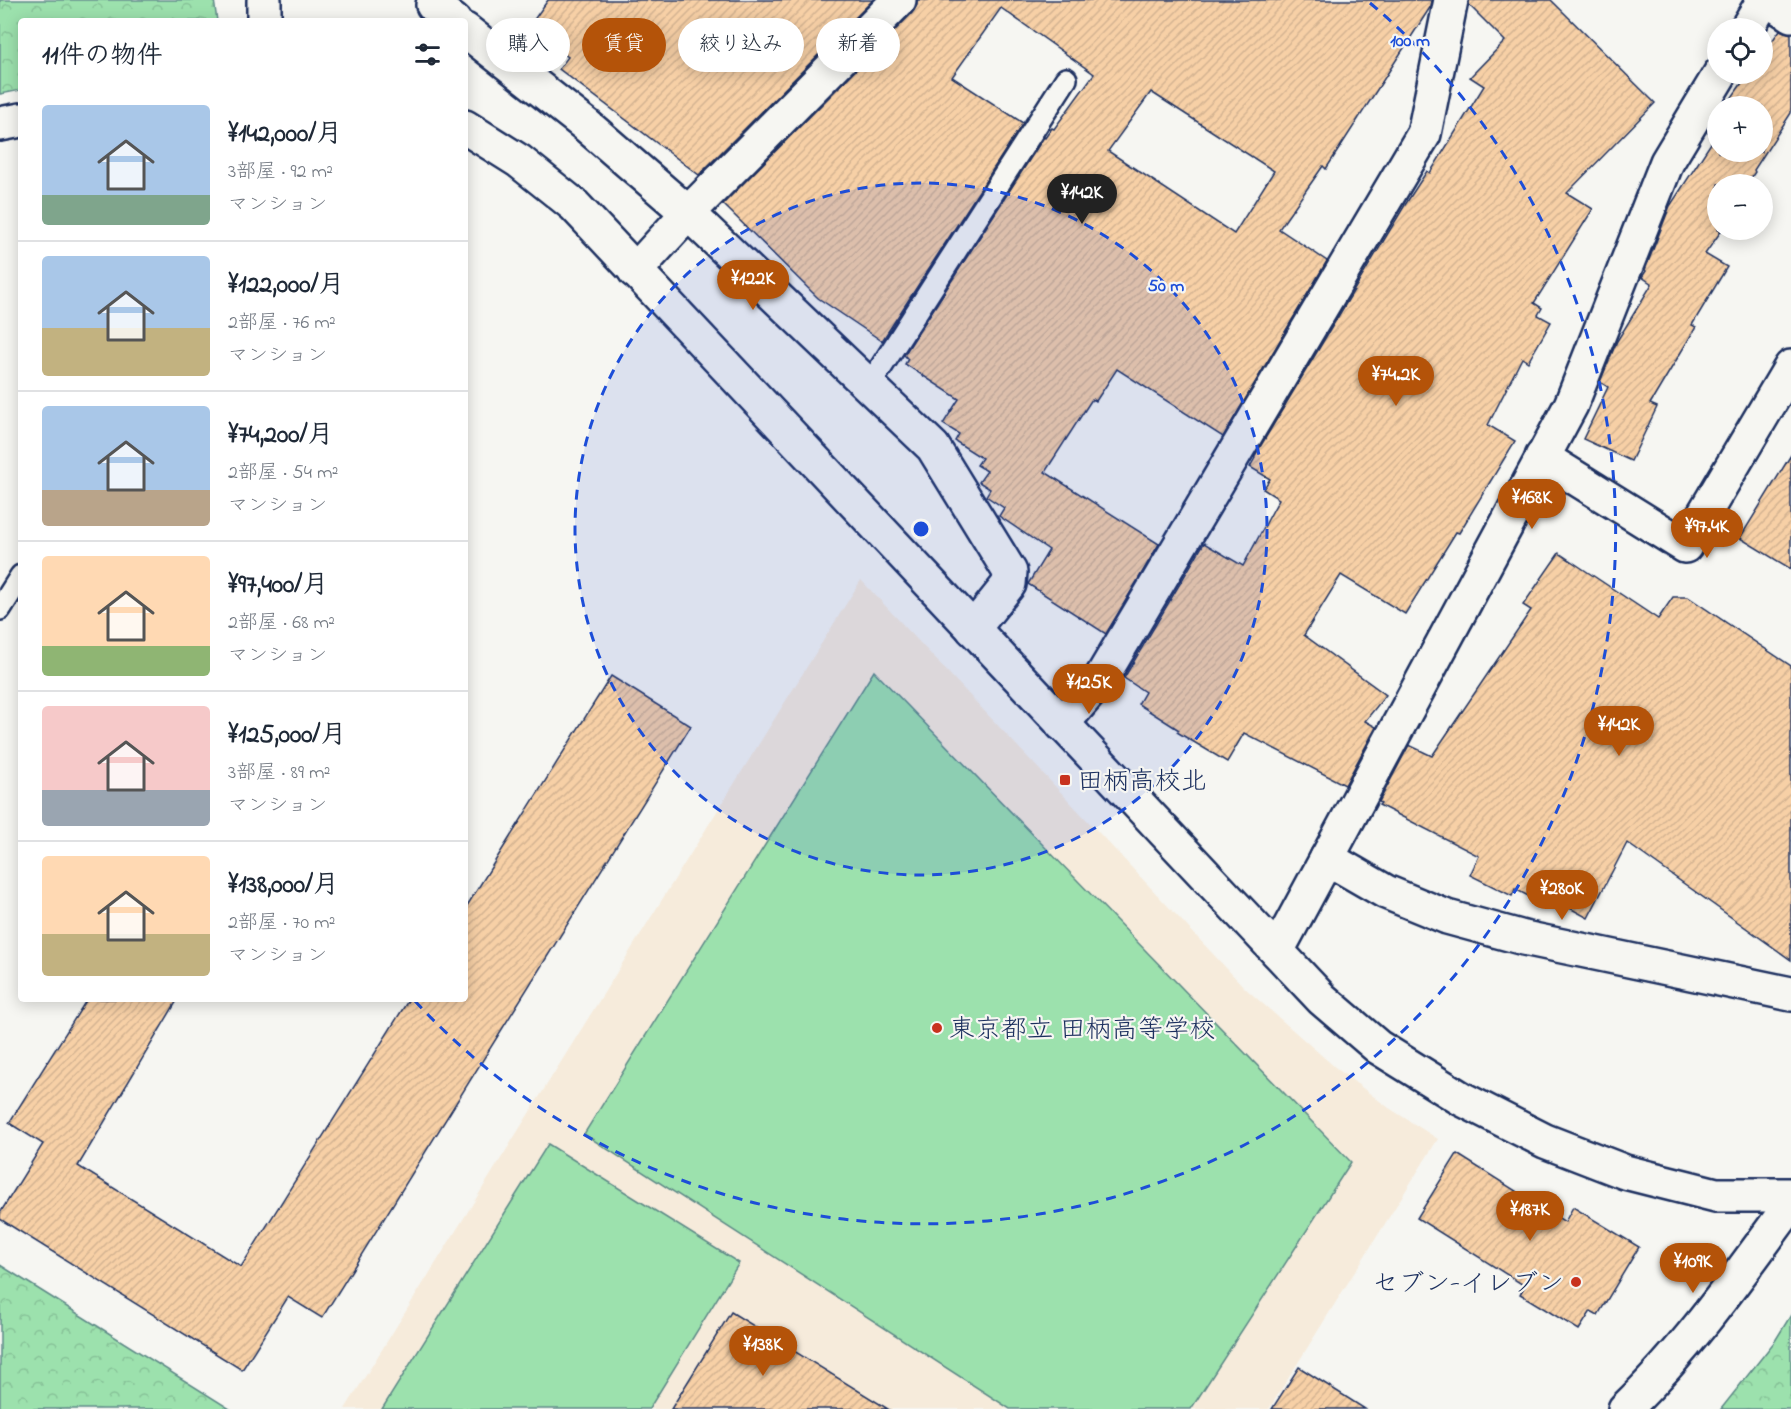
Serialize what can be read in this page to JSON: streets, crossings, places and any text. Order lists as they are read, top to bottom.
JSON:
{
  "places": {
    "transit": ["田柄高校北"],
    "other": ["東京都立 田柄高等学校", "セブン-イレブン"]
  },
  "page": {
    "map_buttons": ["+", "−"],
    "chip": [
      "購入",
      "賃貸",
      "絞り込み",
      "新着"
    ],
    "heading": "11件の物件",
    "list": [
      {
        "name": "¥142,000/月",
        "note": "3部屋 · 92 m² · マンション"
      },
      {
        "name": "¥122,000/月",
        "note": "2部屋 · 76 m² · マンション"
      },
      {
        "name": "¥74,200/月",
        "note": "2部屋 · 54 m² · マンション"
      },
      {
        "name": "¥97,400/月",
        "note": "2部屋 · 68 m² · マンション"
      },
      {
        "name": "¥125,000/月",
        "note": "3部屋 · 89 m² · マンション"
      },
      {
        "name": "¥138,000/月",
        "note": "2部屋 · 70 m² · マンション"
      }
    ],
    "price": [
      "¥142K",
      "¥122K",
      "¥74.2K",
      "¥168K",
      "¥97.4K",
      "¥125K",
      "¥142K",
      "¥280K",
      "¥187K",
      "¥109K",
      "¥138K"
    ]
  },
  "rings": ["100 m", "50 m"]
}
